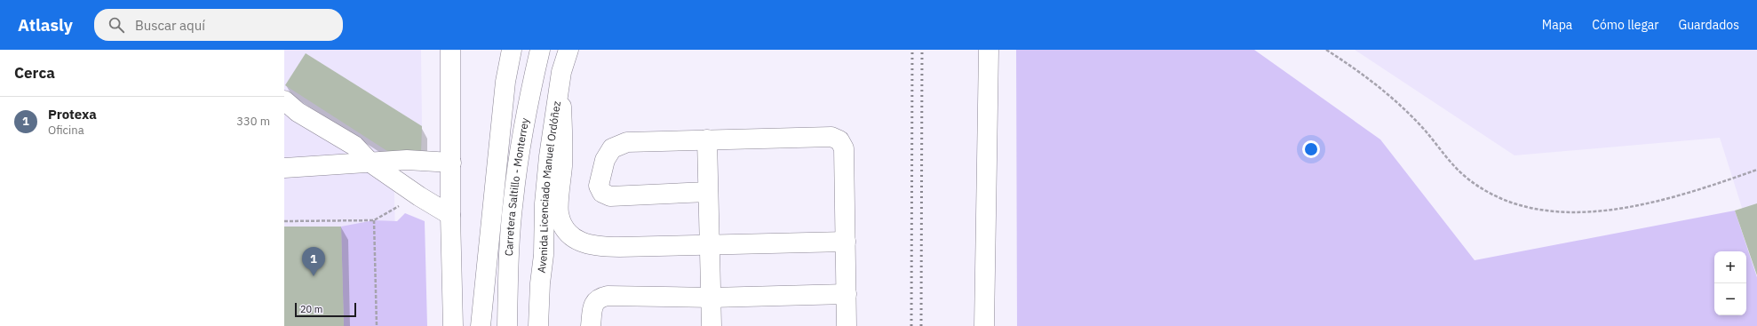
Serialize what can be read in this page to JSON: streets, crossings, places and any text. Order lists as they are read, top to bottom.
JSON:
{
  "streets": {
    "main road": ["Carretera Saltillo - Monterrey", "Avenida Licenciado Manuel Ordóñez"]
  },
  "scale_bar": "20 m",
  "page": {
    "header": "Atlasly",
    "search": "Buscar aquí",
    "nav": ["Mapa", "Cómo llegar", "Guardados"],
    "heading": "Cerca",
    "list": [
      {
        "mark": "1",
        "name": "Protexa",
        "note": "Oficina",
        "value": "330 m"
      }
    ],
    "pins": "1",
    "map_buttons": ["+", "−"],
    "scale": "20 m"
  }
}
